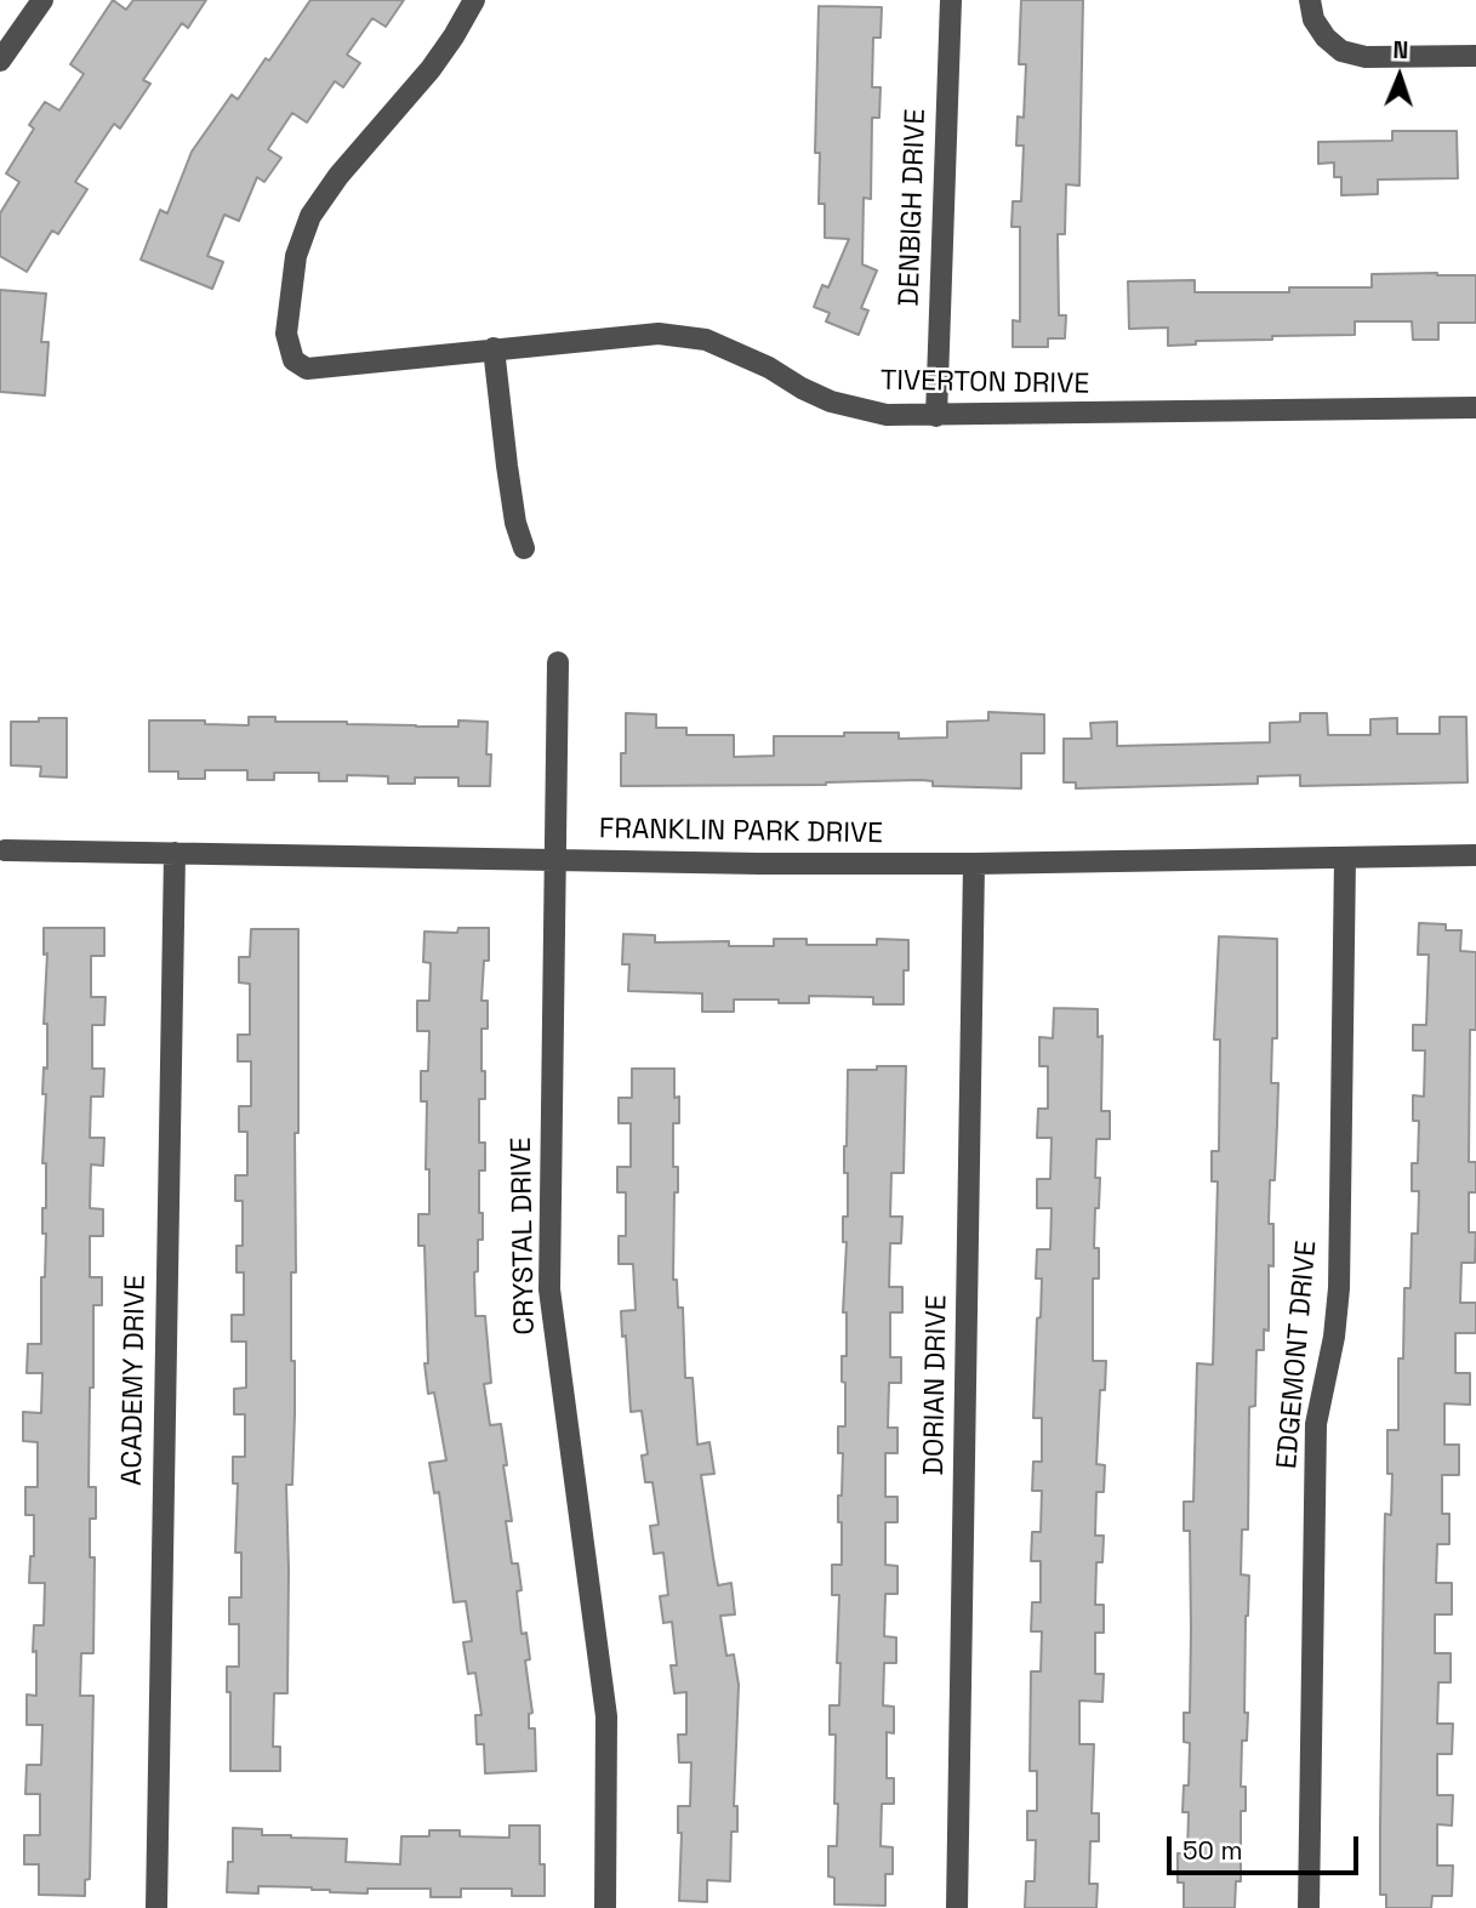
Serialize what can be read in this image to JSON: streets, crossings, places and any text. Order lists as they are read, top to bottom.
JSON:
{
  "streets": {
    "street": [
      "DENBIGH DRIVE",
      "TIVERTON DRIVE",
      "FRANKLIN PARK DRIVE",
      "CRYSTAL DRIVE",
      "EDGEMONT DRIVE",
      "ACADEMY DRIVE",
      "DORIAN DRIVE"
    ]
  },
  "crossings": [
    ["DENBIGH DRIVE", "TIVERTON DRIVE"],
    ["FRANKLIN PARK DRIVE", "CRYSTAL DRIVE"],
    ["FRANKLIN PARK DRIVE", "EDGEMONT DRIVE"],
    ["FRANKLIN PARK DRIVE", "ACADEMY DRIVE"],
    ["FRANKLIN PARK DRIVE", "DORIAN DRIVE"]
  ],
  "scale_bar": "50 m",
  "north": "top"
}
